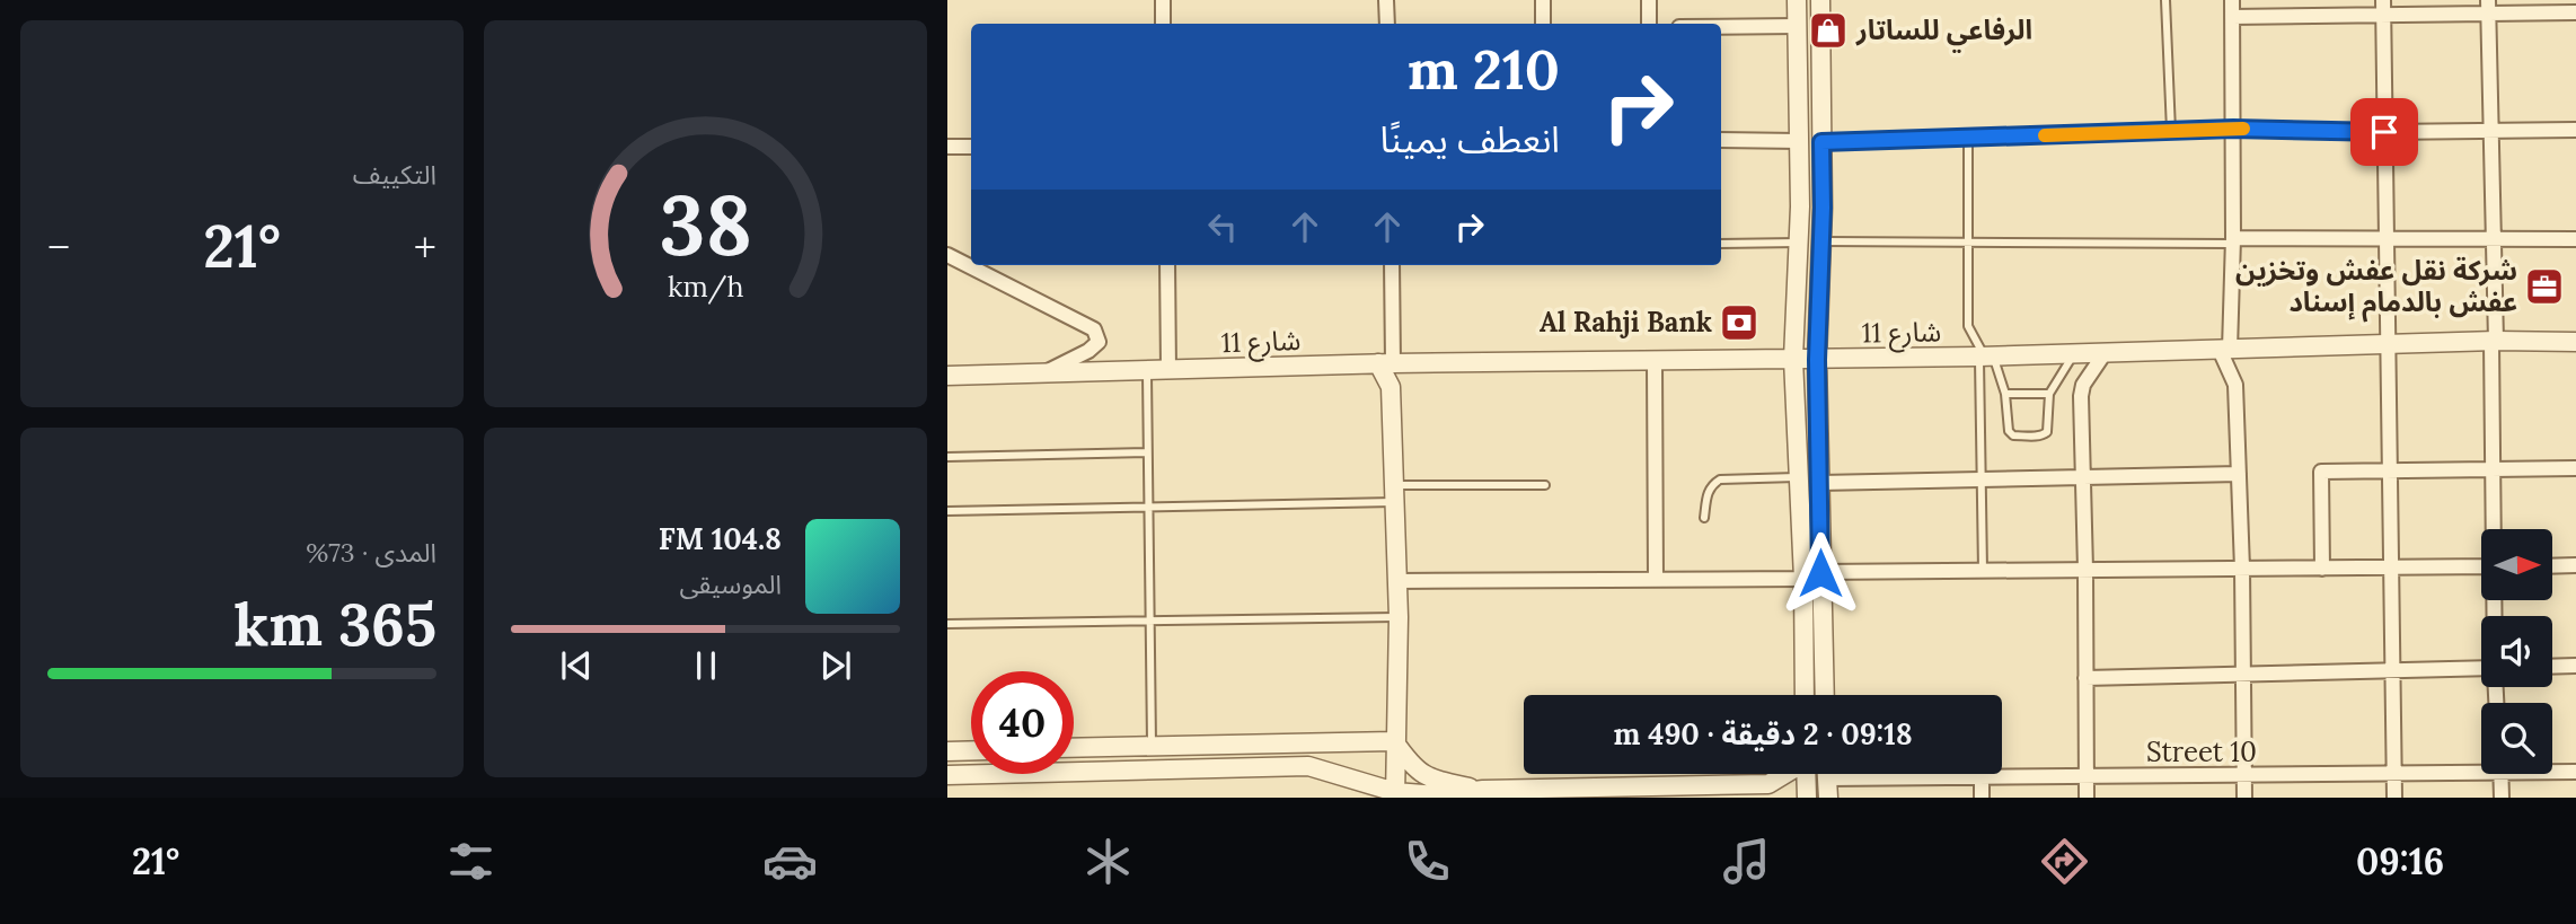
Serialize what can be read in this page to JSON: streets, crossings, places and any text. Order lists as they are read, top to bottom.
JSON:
{
  "streets": {
    "street": ["شارع 11", "Street 10"]
  },
  "places": {
    "shop": ["الرفاعي للساتار"],
    "office": ["شركة نقل عفش وتخزين عفش بالدمام إسناد"],
    "bank": ["Al Rahji Bank"]
  },
  "north": "right",
  "page": {
    "tile": [
      "التكييف",
      ["المدى · 73%", "365 km"]
    ],
    "turn": ["210 m", "انعطف يمينًا"],
    "heat": ["−", "21°", "+"],
    "song": ["104.8 FM", "الموسيقى"],
    "limit": "40",
    "trip": "09:18 · 2 دقيقة · 490 m",
    "tabs": ["09:16", "21°"],
    "gauge": ["38", "km/h"]
  }
}
